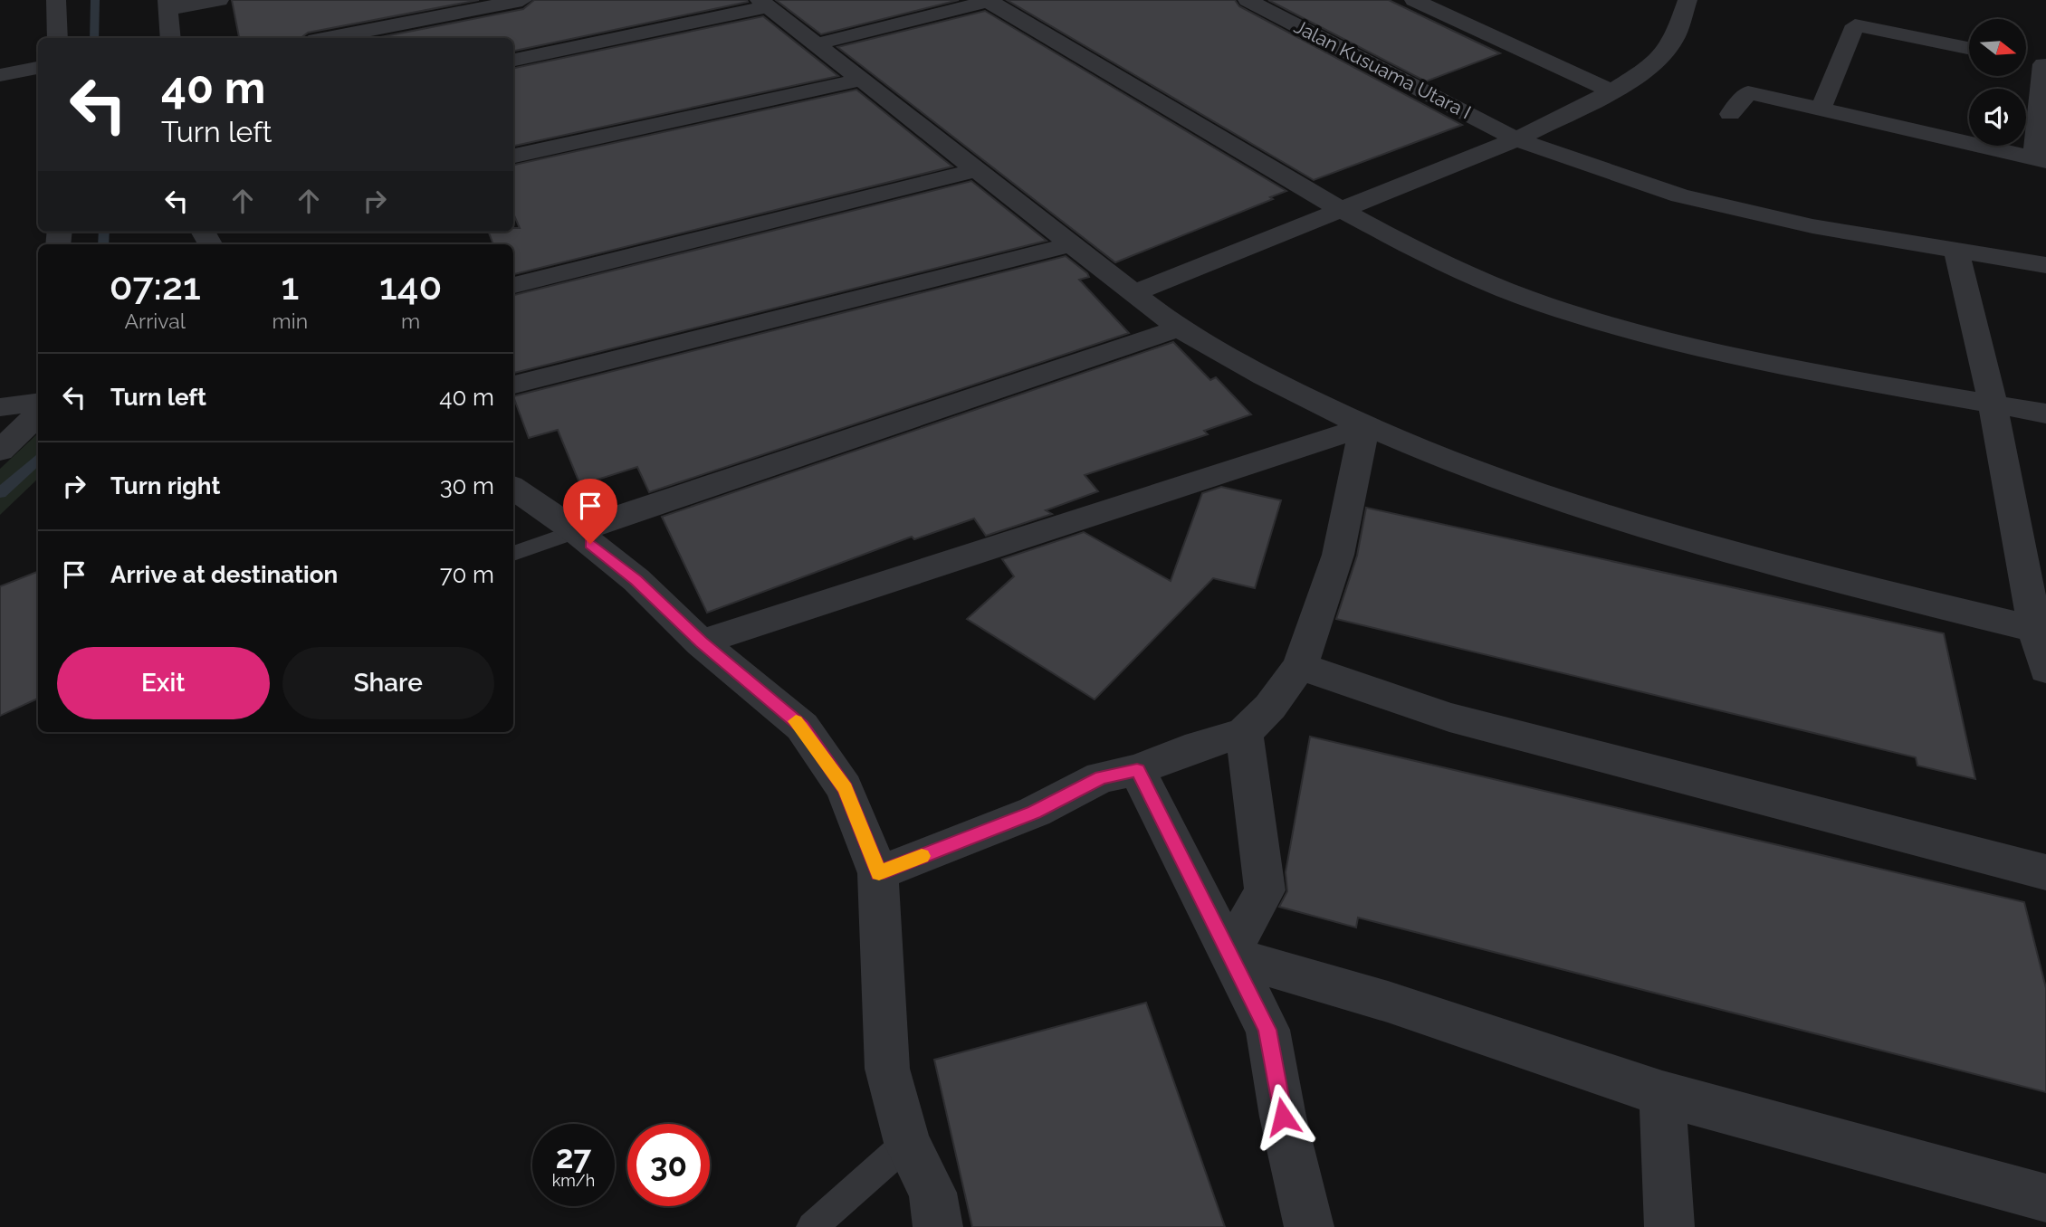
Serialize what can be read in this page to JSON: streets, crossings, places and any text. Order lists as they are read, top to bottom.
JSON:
{
  "streets": {
    "street": ["Jalan Kusuama Utara I"]
  },
  "north": "right",
  "page": {
    "turn": ["40 m", "Turn left"],
    "eta": [
      "07:21",
      "Arrival",
      "1",
      "min",
      "140",
      "m"
    ],
    "list": [
      {
        "name": "Turn left",
        "value": "40 m"
      },
      {
        "name": "Turn right",
        "value": "30 m"
      },
      {
        "name": "Arrive at destination",
        "value": "70 m"
      }
    ],
    "buttons": ["Exit", "Share"],
    "speed": "27 km/h",
    "limit": "30"
  }
}
